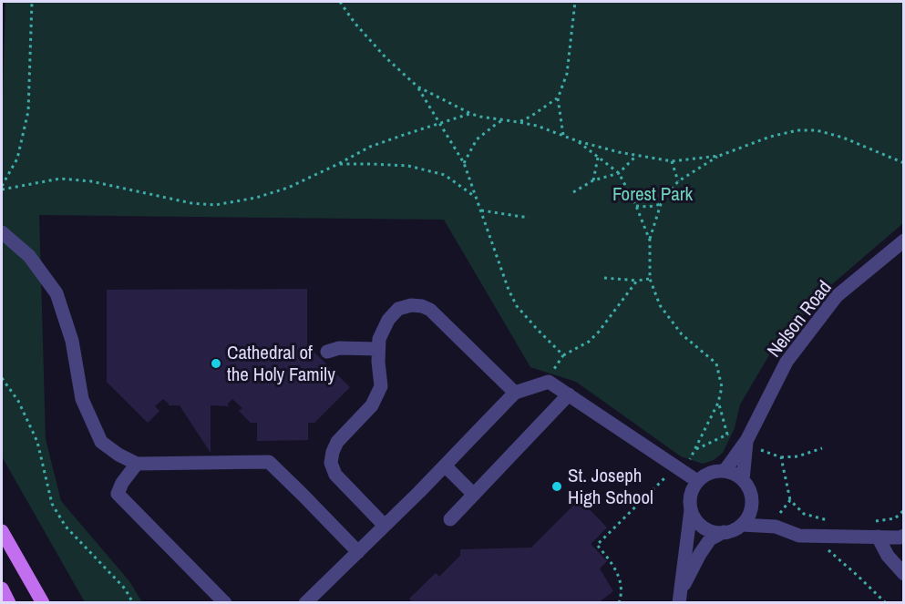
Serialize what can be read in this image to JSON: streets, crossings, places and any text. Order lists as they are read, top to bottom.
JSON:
{
  "streets": {
    "street": ["Nelson Road"]
  },
  "parks": ["Forest Park"],
  "places": ["Cathedral of the Holy Family", "St. Joseph High School"]
}
